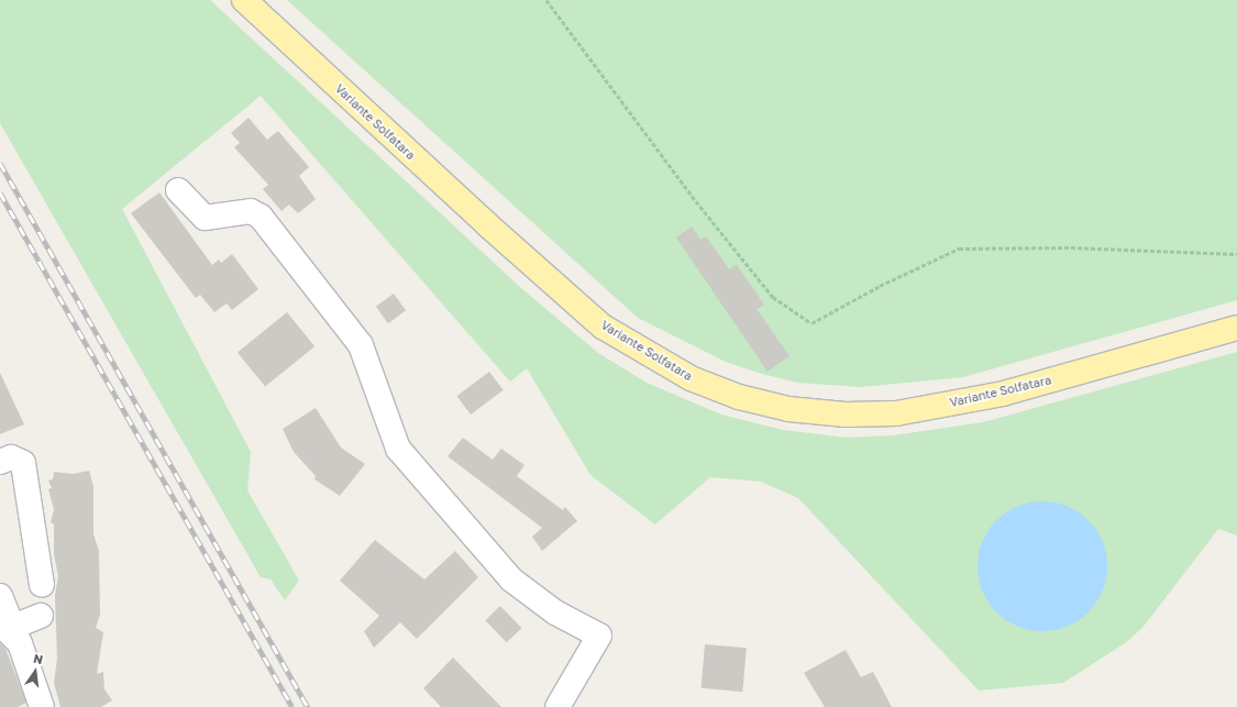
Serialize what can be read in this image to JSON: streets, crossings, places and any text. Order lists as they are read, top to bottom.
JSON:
{
  "streets": {
    "main road": ["Variante Solfatara"]
  },
  "north": "top"
}
